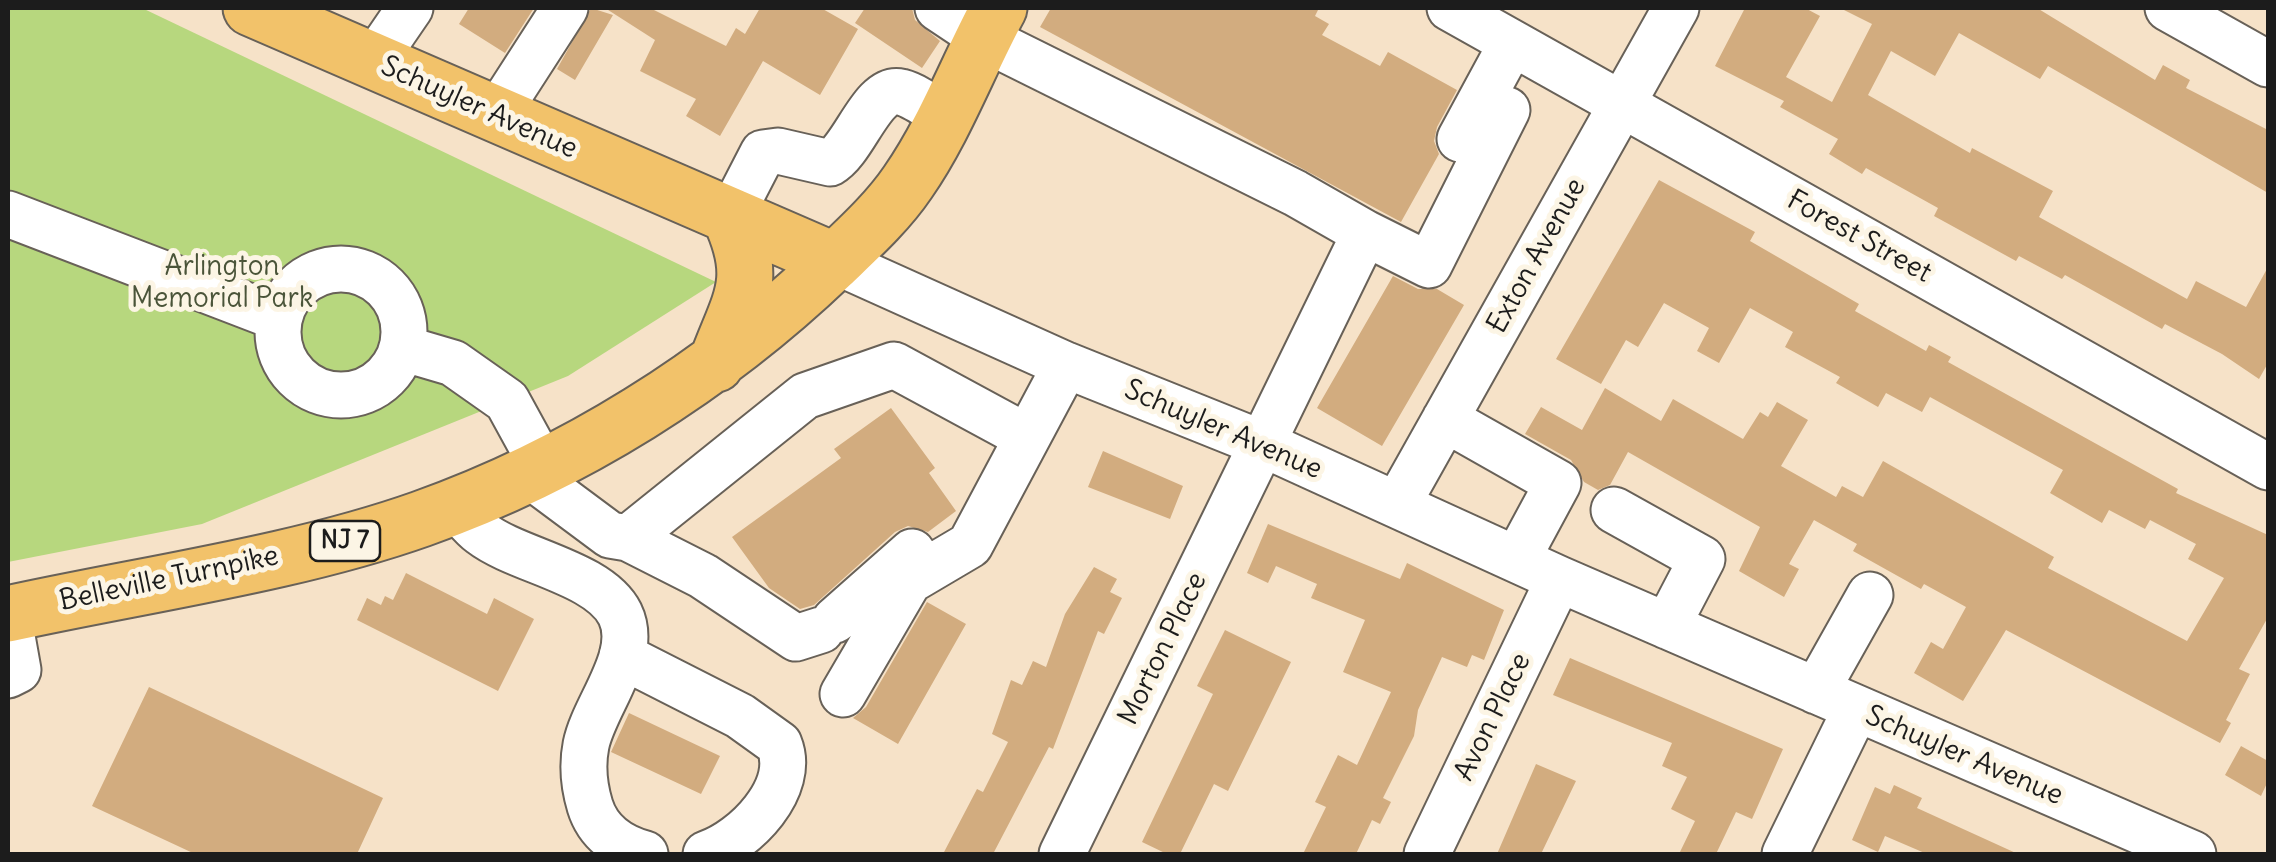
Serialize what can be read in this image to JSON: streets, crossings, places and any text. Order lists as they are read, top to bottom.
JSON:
{
  "streets": {
    "main road": ["Schuyler Avenue", "NJ 7", "Belleville Turnpike"],
    "street": [
      "Forest Street",
      "Exton Avenue",
      "Morton Place",
      "Avon Place"
    ]
  },
  "crossings": [
    ["Schuyler Avenue", "Exton Avenue"],
    ["Schuyler Avenue", "Belleville Turnpike"],
    ["Schuyler Avenue", "Morton Place"],
    ["Schuyler Avenue", "Avon Place"],
    ["Forest Street", "Exton Avenue"],
    ["Forest Street", "Morton Place"]
  ],
  "parks": ["Arlington Memorial Park"]
}
